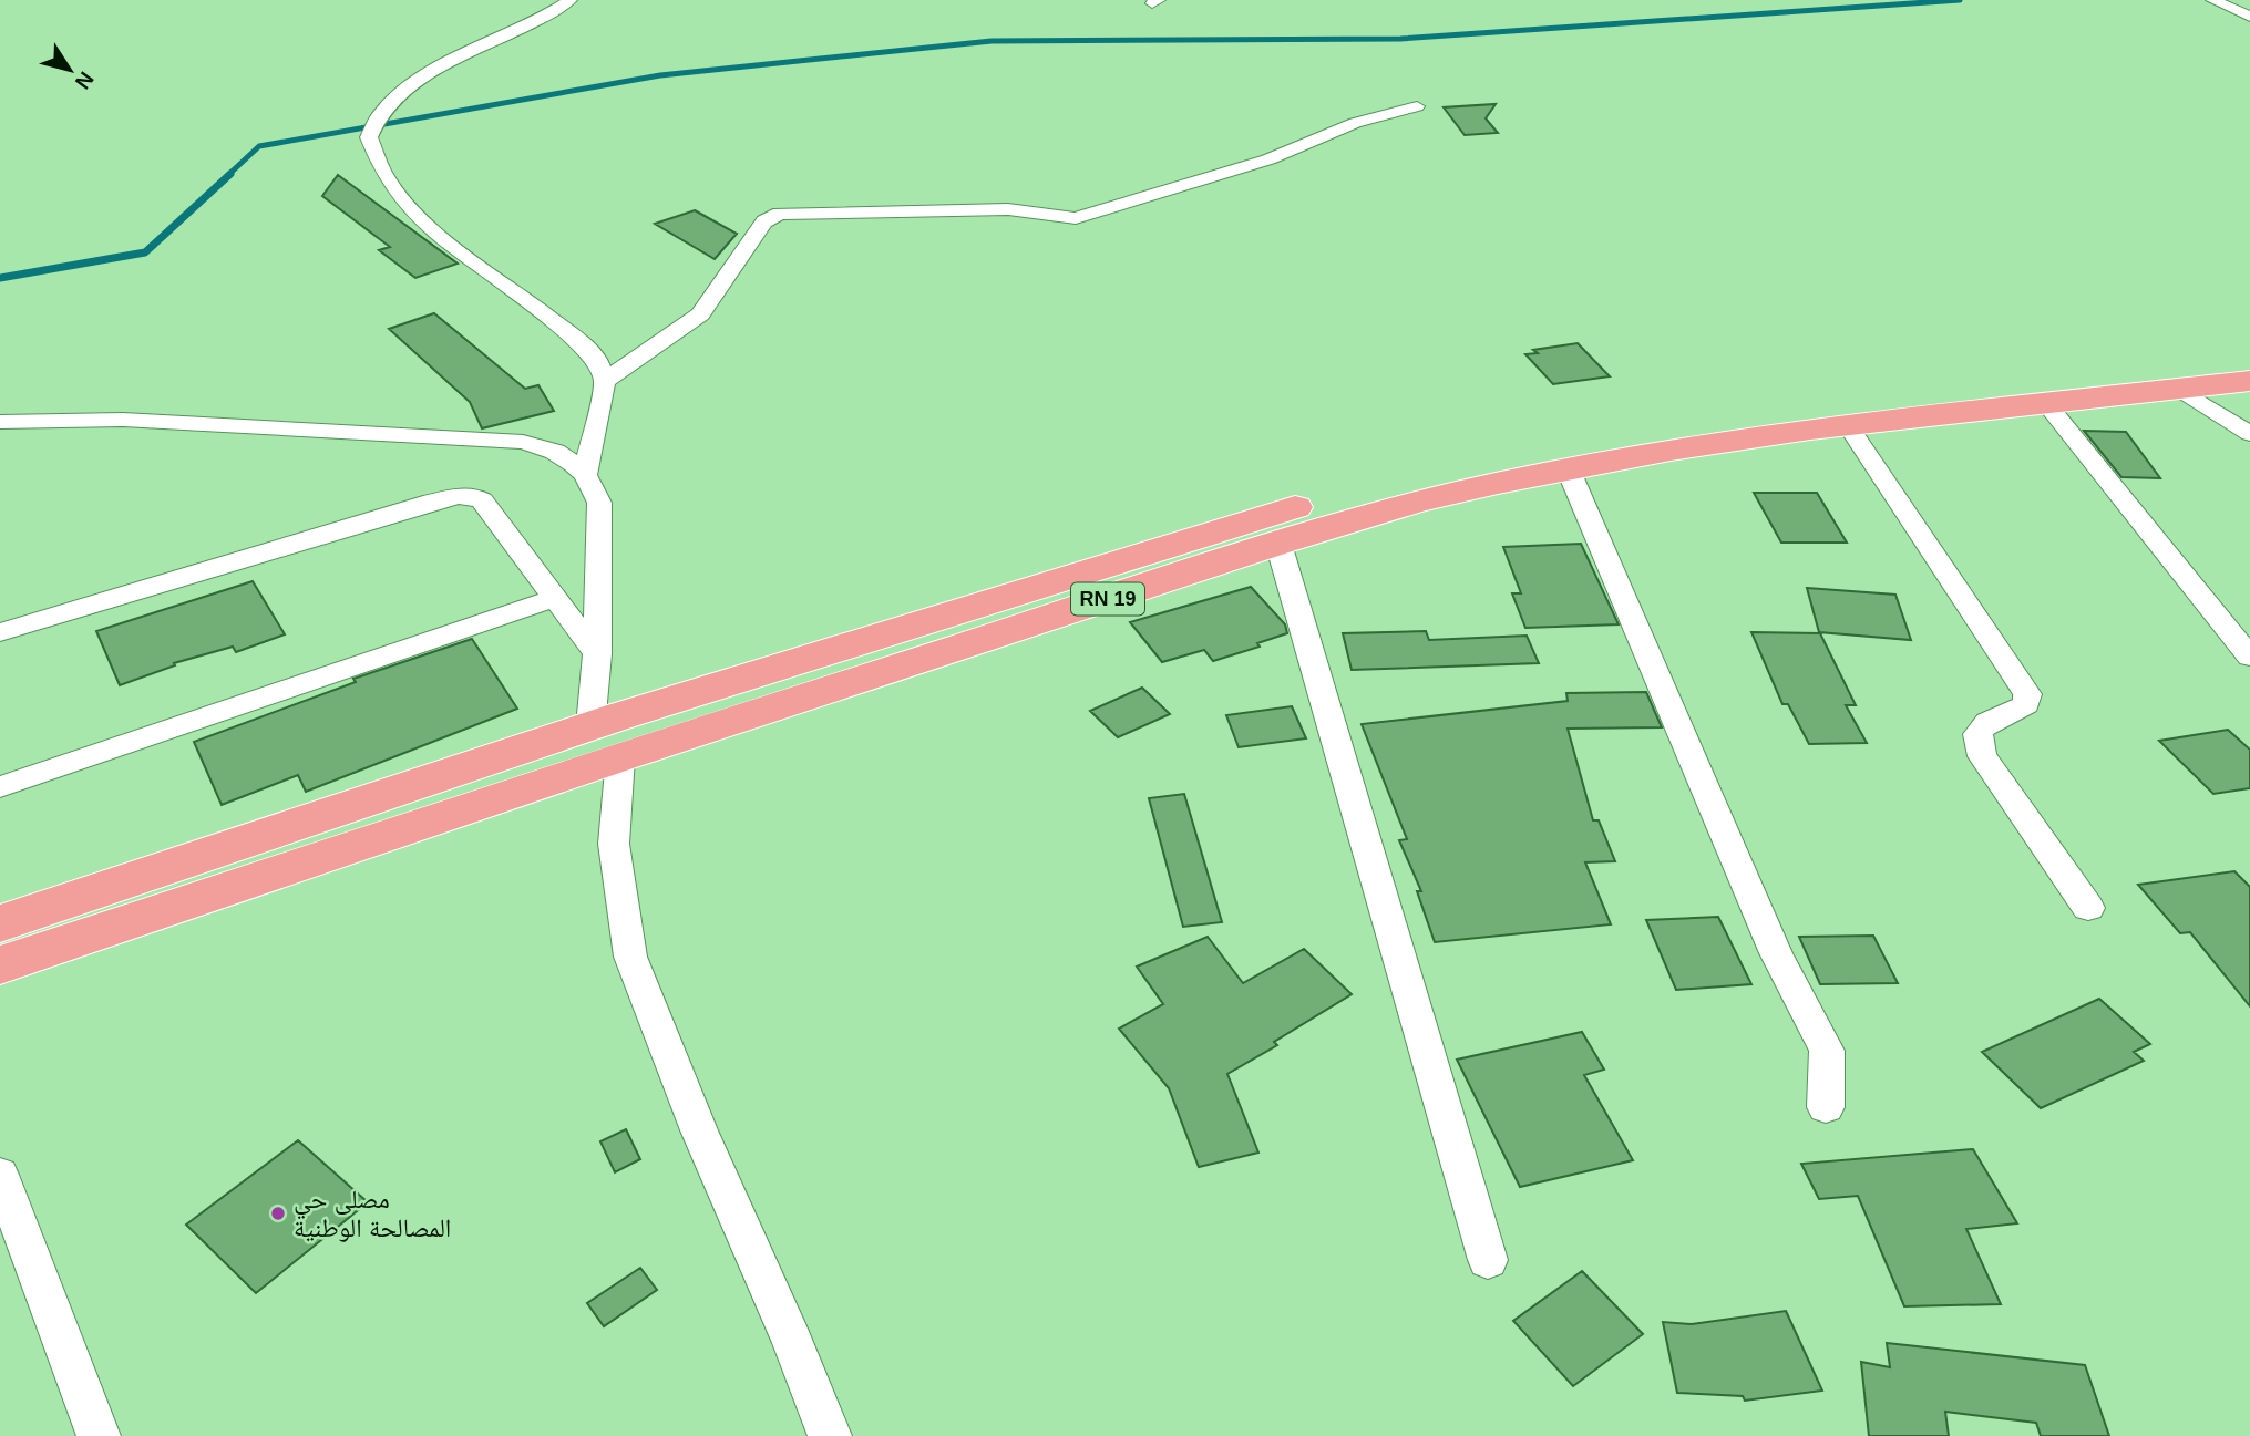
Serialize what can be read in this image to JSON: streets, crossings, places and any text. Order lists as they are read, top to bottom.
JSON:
{
  "streets": {
    "main road": ["RN 19"]
  },
  "places": ["مصلى حي المصالحة الوطنية"],
  "north": "bottom right"
}
